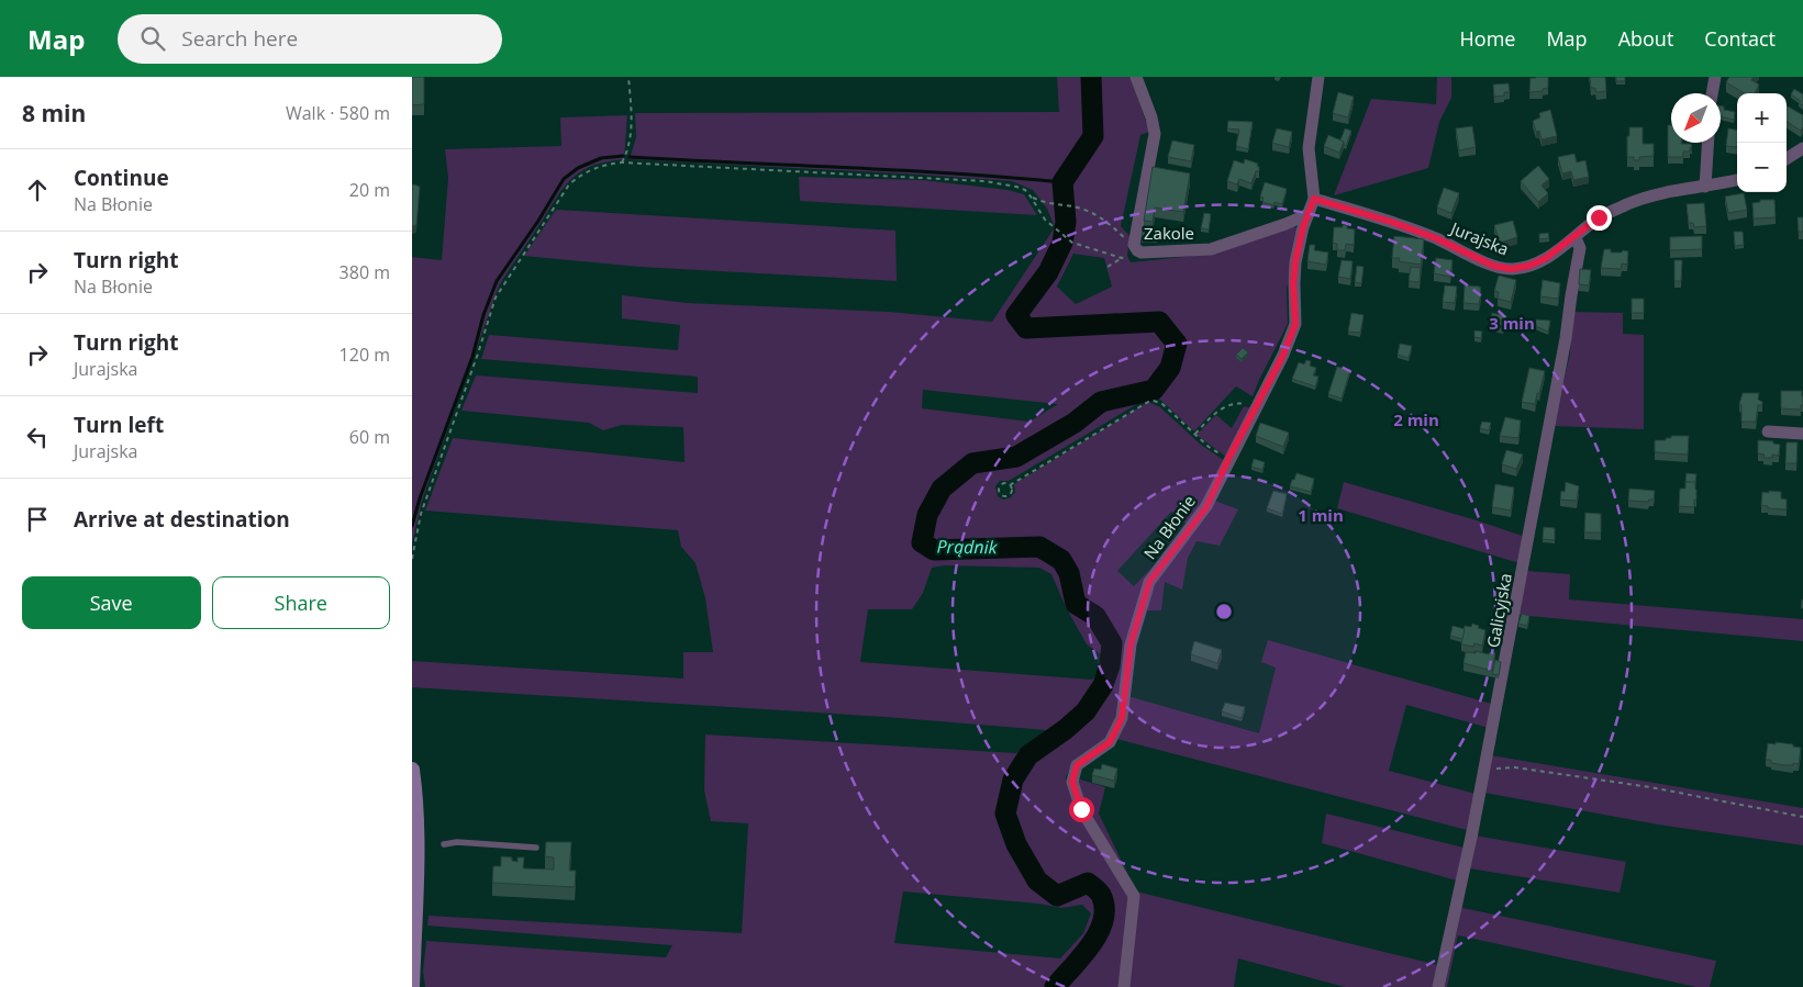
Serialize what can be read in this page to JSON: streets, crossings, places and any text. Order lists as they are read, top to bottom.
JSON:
{
  "streets": {
    "street": [
      "Zakole",
      "Jurajska",
      "Na Błonie",
      "Galicyjska"
    ]
  },
  "crossings": [
    ["Zakole", "Na Błonie"],
    ["Jurajska", "Na Błonie"],
    ["Jurajska", "Galicyjska"]
  ],
  "water": ["Prądnik"],
  "north": "bottom left",
  "page": {
    "header": "Map",
    "search": "Search here",
    "nav": [
      "Home",
      "Map",
      "About",
      "Contact"
    ],
    "heading": ["8 min", "Walk · 580 m"],
    "map_buttons": ["+", "−"],
    "list": [
      ["Continue", "Na Błonie", "20 m"],
      ["Turn right", "Na Błonie", "380 m"],
      ["Turn right", "Jurajska", "120 m"],
      ["Turn left", "Jurajska", "60 m"],
      "Arrive at destination"
    ],
    "buttons": ["Save", "Share"]
  },
  "rings": ["3 min", "2 min", "1 min"]
}
